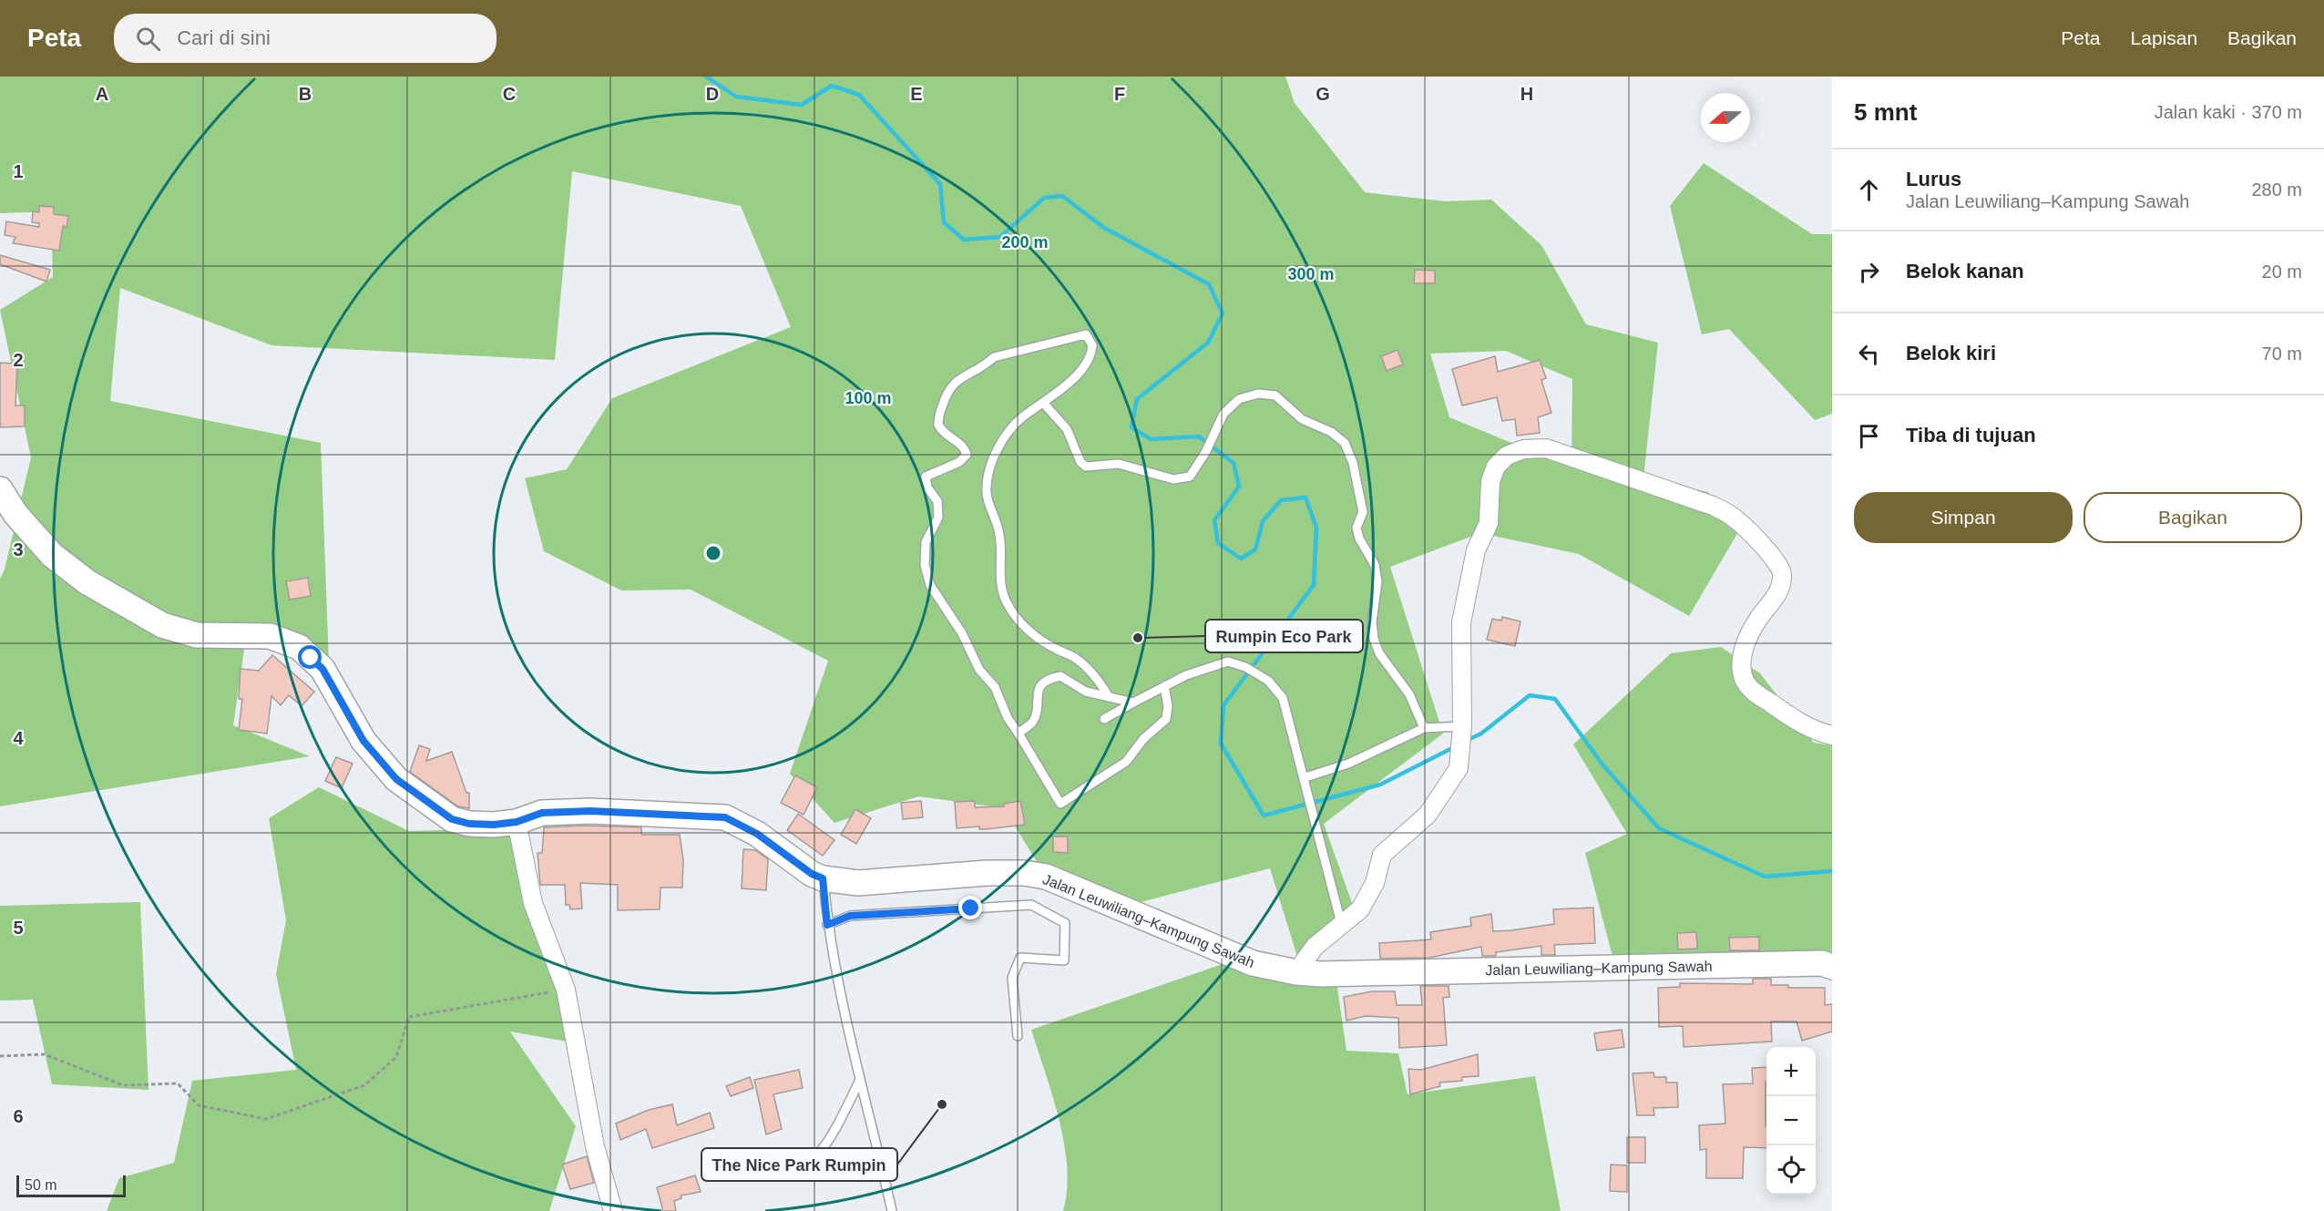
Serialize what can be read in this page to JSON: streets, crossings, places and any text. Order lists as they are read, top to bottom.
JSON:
{
  "streets": {
    "main road": ["Jalan Leuwiliang–Kampung Sawah"]
  },
  "places": ["Rumpin Eco Park", "The Nice Park Rumpin"],
  "scale_bar": "50 m",
  "north": "left",
  "page": {
    "header": "Peta",
    "search": "Cari di sini",
    "nav": ["Peta", "Lapisan", "Bagikan"],
    "heading": ["5 mnt", "Jalan kaki · 370 m"],
    "list": [
      ["Lurus", "Jalan Leuwiliang–Kampung Sawah", "280 m"],
      ["Belok kanan", "20 m"],
      ["Belok kiri", "70 m"],
      "Tiba di tujuan"
    ],
    "buttons": ["Simpan", "Bagikan"],
    "map_buttons": ["+", "−"],
    "scale": "50 m"
  },
  "grid": {
    "columns": [
      "A",
      "B",
      "C",
      "D",
      "E",
      "F",
      "G",
      "H"
    ],
    "rows": [
      "1",
      "2",
      "3",
      "4",
      "5",
      "6"
    ]
  },
  "rings": ["200 m", "300 m", "100 m"]
}
